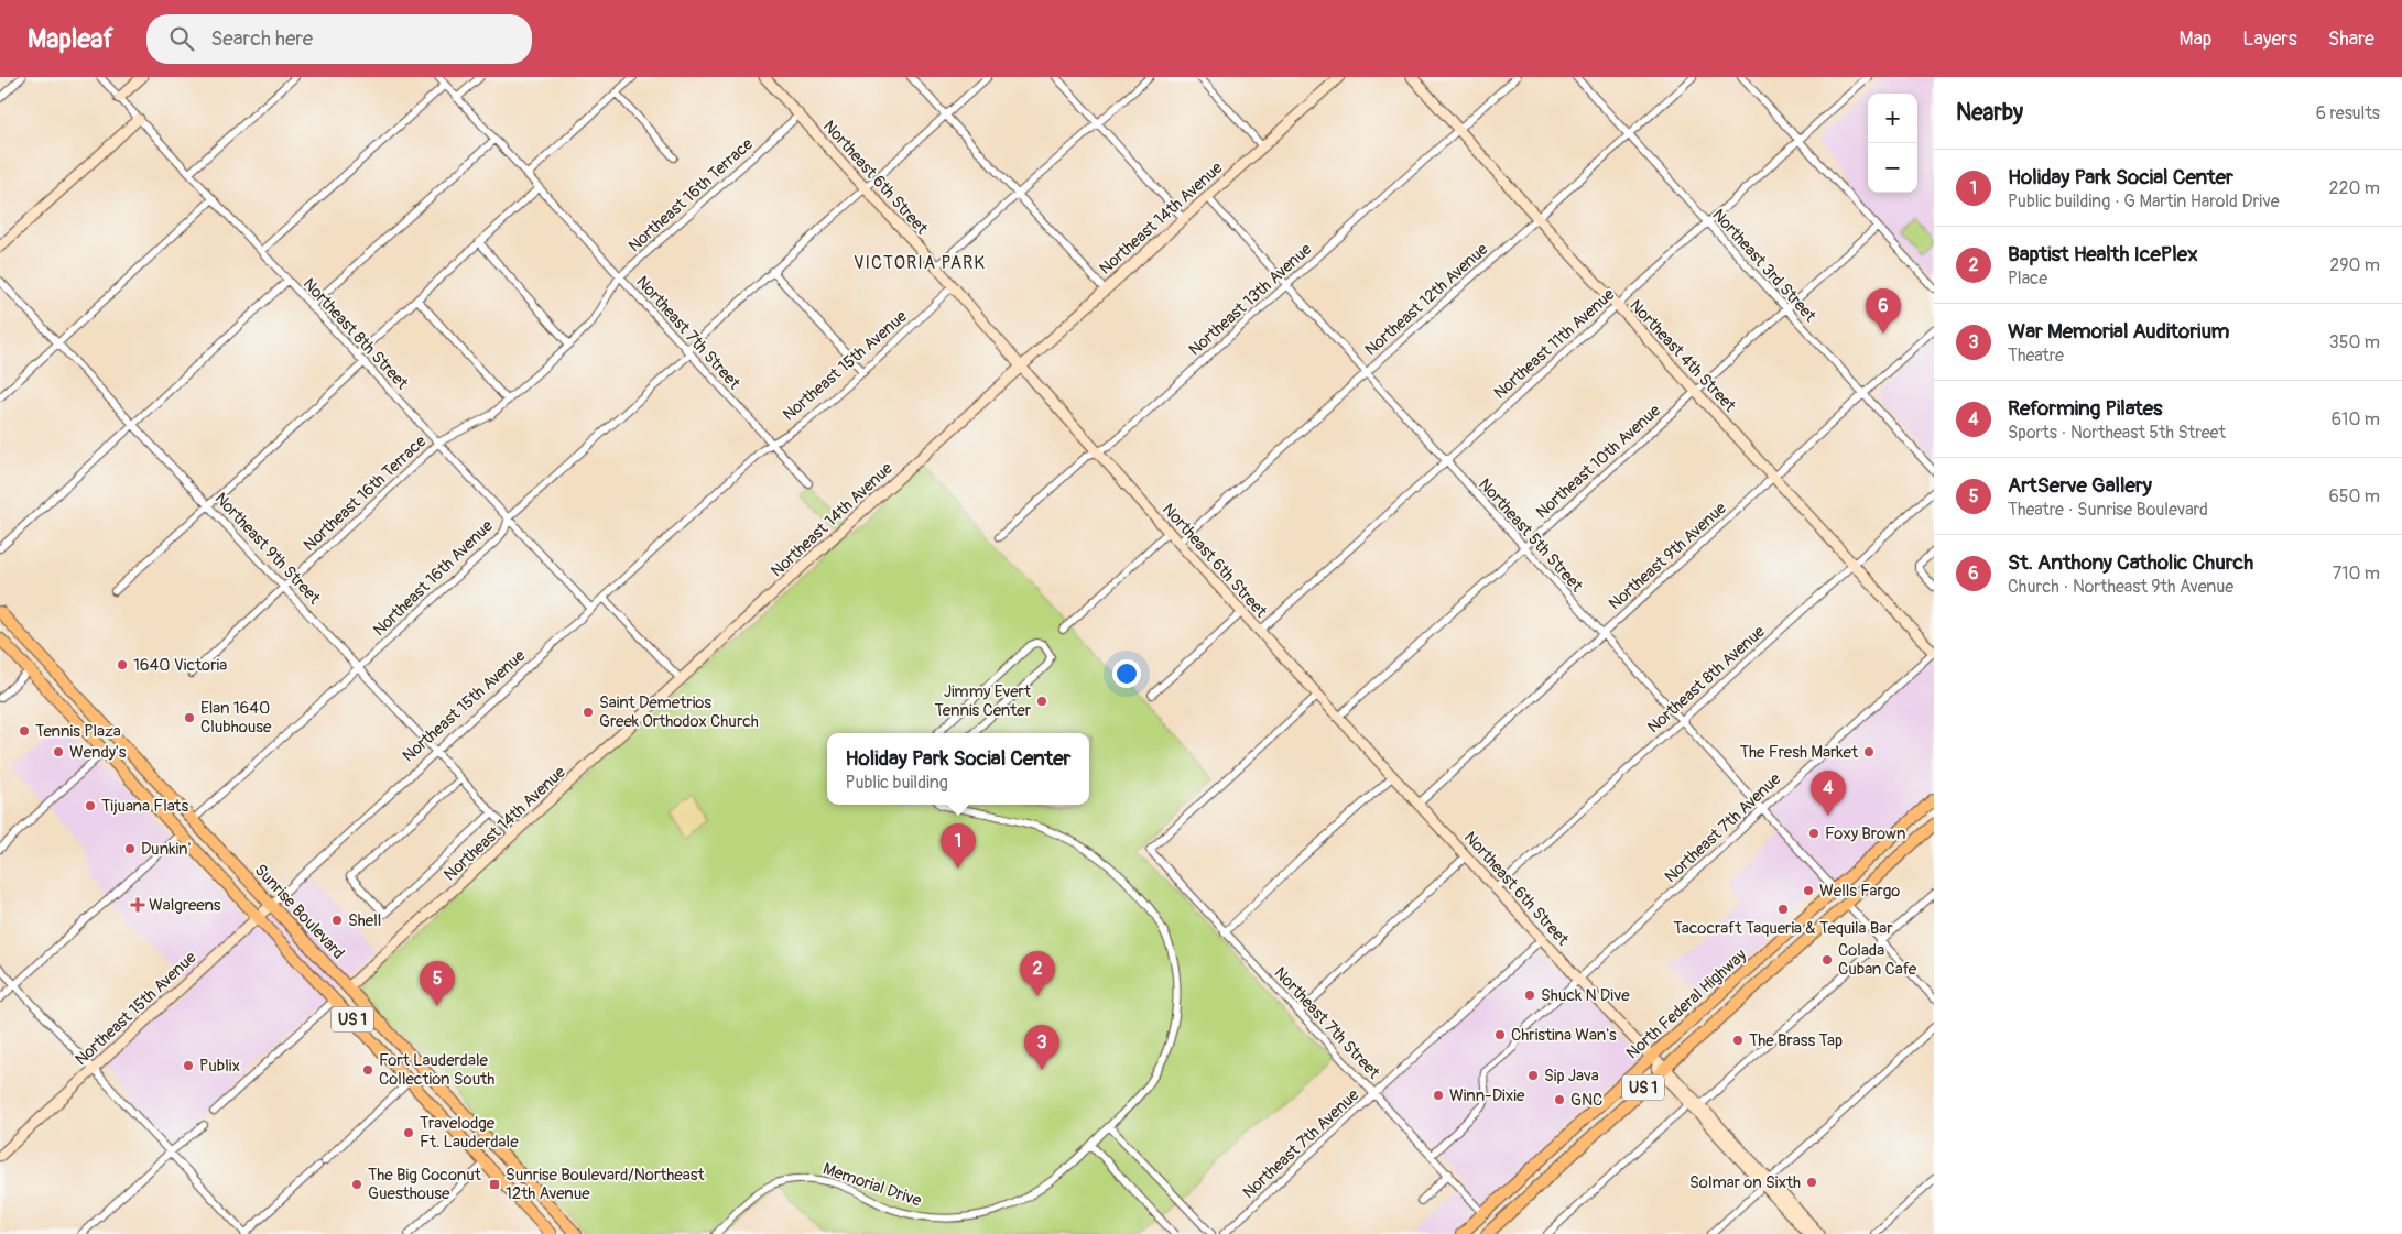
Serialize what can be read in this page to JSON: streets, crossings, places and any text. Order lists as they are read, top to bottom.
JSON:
{
  "streets": {
    "main road": ["Sunrise Boulevard", "North Federal Highway", "US 1"],
    "street": [
      "Northeast 6th Street",
      "Northeast 16th Terrace",
      "Northeast 14th Avenue",
      "Northeast 3rd Street",
      "Northeast 13th Avenue",
      "Northeast 12th Avenue",
      "Northeast 7th Street",
      "Northeast 8th Street",
      "Northeast 11th Avenue",
      "Northeast 4th Street",
      "Northeast 15th Avenue",
      "Northeast 10th Avenue",
      "Northeast 5th Street",
      "Northeast 9th Street",
      "Northeast 9th Avenue",
      "Northeast 16th Avenue",
      "Northeast 8th Avenue",
      "Northeast 7th Avenue",
      "Memorial Drive"
    ]
  },
  "crossings": [
    ["Northeast 6th Street", "Northeast 16th Terrace"],
    ["Northeast 6th Street", "Northeast 14th Avenue"],
    ["Northeast 6th Street", "Northeast 13th Avenue"],
    ["Northeast 6th Street", "Northeast 12th Avenue"],
    ["Northeast 6th Street", "Northeast 7th Street"],
    ["Northeast 6th Street", "Northeast 11th Avenue"],
    ["Northeast 6th Street", "Northeast 15th Avenue"],
    ["Northeast 6th Street", "Northeast 10th Avenue"],
    ["Northeast 6th Street", "Northeast 9th Avenue"],
    ["Northeast 6th Street", "Northeast 16th Avenue"],
    ["Northeast 6th Street", "Northeast 8th Avenue"],
    ["Northeast 6th Street", "Northeast 7th Avenue"],
    ["Northeast 6th Street", "North Federal Highway"],
    ["Northeast 16th Terrace", "Northeast 7th Street"],
    ["Northeast 16th Terrace", "Northeast 8th Street"],
    ["Northeast 16th Terrace", "Northeast 9th Street"],
    ["Northeast 14th Avenue", "Northeast 5th Street"],
    ["Northeast 14th Avenue", "Northeast 9th Street"],
    ["Northeast 14th Avenue", "Sunrise Boulevard"],
    ["Northeast 3rd Street", "Northeast 12th Avenue"],
    ["Northeast 3rd Street", "Northeast 11th Avenue"],
    ["Northeast 3rd Street", "Northeast 10th Avenue"],
    ["Northeast 3rd Street", "Northeast 9th Avenue"],
    ["Northeast 13th Avenue", "Northeast 4th Street"],
    ["Northeast 13th Avenue", "Northeast 5th Street"],
    ["Northeast 12th Avenue", "Northeast 4th Street"],
    ["Northeast 12th Avenue", "Northeast 5th Street"],
    ["Northeast 7th Street", "Northeast 15th Avenue"],
    ["Northeast 7th Street", "Northeast 16th Avenue"],
    ["Northeast 7th Street", "Northeast 7th Avenue"],
    ["Northeast 7th Street", "North Federal Highway"],
    ["Northeast 8th Street", "Northeast 15th Avenue"],
    ["Northeast 8th Street", "Northeast 16th Avenue"],
    ["Northeast 11th Avenue", "Northeast 4th Street"],
    ["Northeast 11th Avenue", "Northeast 5th Street"],
    ["Northeast 4th Street", "Northeast 10th Avenue"],
    ["Northeast 4th Street", "Northeast 9th Avenue"],
    ["Northeast 4th Street", "Northeast 8th Avenue"],
    ["Northeast 4th Street", "Northeast 7th Avenue"],
    ["Northeast 15th Avenue", "Northeast 9th Street"],
    ["Northeast 15th Avenue", "Sunrise Boulevard"],
    ["Northeast 10th Avenue", "Northeast 5th Street"],
    ["Northeast 5th Street", "Northeast 9th Avenue"],
    ["Northeast 5th Street", "Northeast 8th Avenue"],
    ["Northeast 5th Street", "Northeast 7th Avenue"],
    ["Northeast 5th Street", "North Federal Highway"],
    ["Northeast 9th Street", "Northeast 16th Avenue"],
    ["Northeast 16th Avenue", "Sunrise Boulevard"]
  ],
  "districts": ["VICTORIA PARK"],
  "places": {
    "other": [
      "1640 Victoria",
      "Jimmy Evert Tennis Center",
      "Saint Demetrios Greek Orthodox Church",
      "Elan 1640 Clubhouse",
      "Tennis Plaza",
      "Wendy's",
      "The Fresh Market",
      "Tijuana Flats",
      "Foxy Brown",
      "Dunkin'",
      "Wells Fargo",
      "Tacocraft Taqueria & Tequila Bar",
      "Shell",
      "Colada Cuban Cafe",
      "Shuck N Dive",
      "Christina Wan's",
      "The Brass Tap",
      "Publix",
      "Fort Lauderdale Collection South",
      "Sip Java",
      "Winn-Dixie",
      "GNC",
      "Travelodge Ft. Lauderdale",
      "Solmar on Sixth",
      "The Big Coconut Guesthouse"
    ],
    "health": ["Walgreens"],
    "transit": ["Sunrise Boulevard/Northeast 12th Avenue"]
  },
  "page": {
    "header": "Mapleaf",
    "search": "Search here",
    "nav": ["Map", "Layers", "Share"],
    "heading": ["Nearby", "6 results"],
    "map_buttons": ["+", "−"],
    "list": [
      {
        "mark": "1",
        "name": "Holiday Park Social Center",
        "note": "Public building · G Martin Harold Drive",
        "value": "220 m"
      },
      {
        "mark": "2",
        "name": "Baptist Health IcePlex",
        "note": "Place",
        "value": "290 m"
      },
      {
        "mark": "3",
        "name": "War Memorial Auditorium",
        "note": "Theatre",
        "value": "350 m"
      },
      {
        "mark": "4",
        "name": "Reforming Pilates",
        "note": "Sports · Northeast 5th Street",
        "value": "610 m"
      },
      {
        "mark": "5",
        "name": "ArtServe Gallery",
        "note": "Theatre · Sunrise Boulevard",
        "value": "650 m"
      },
      {
        "mark": "6",
        "name": "St. Anthony Catholic Church",
        "note": "Church · Northeast 9th Avenue",
        "value": "710 m"
      }
    ],
    "pins": [
      "6",
      "4",
      "1",
      "2",
      "5",
      "3"
    ],
    "popup": ["Holiday Park Social Center", "Public building"]
  }
}
